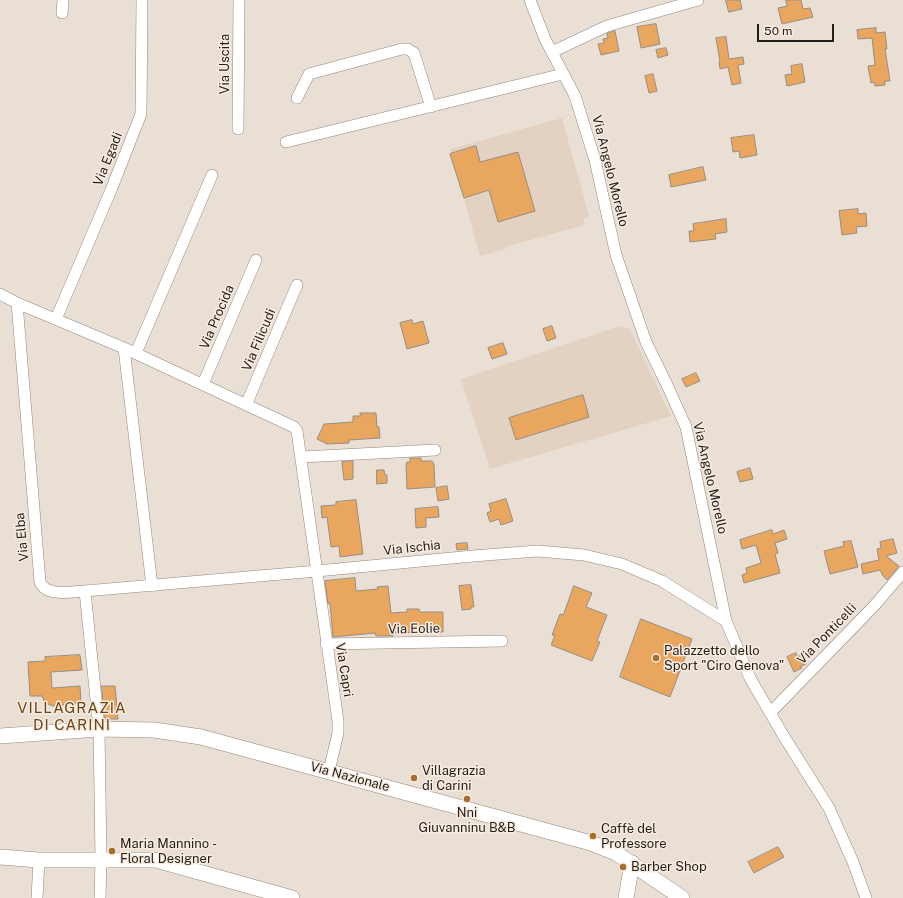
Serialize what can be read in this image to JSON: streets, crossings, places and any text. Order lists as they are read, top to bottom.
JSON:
{
  "streets": {
    "main road": ["Via Nazionale"],
    "street": [
      "Via Uscita",
      "Via Egadi",
      "Via Angelo Morello",
      "Via Procida",
      "Via Filicudi",
      "Via Elba",
      "Via Ischia",
      "Via Eolie",
      "Via Ponticelli",
      "Via Capri"
    ]
  },
  "crossings": [
    ["Via Angelo Morello", "Via Ischia"],
    ["Via Angelo Morello", "Via Ponticelli"],
    ["Via Filicudi", "Via Capri"],
    ["Via Elba", "Via Ischia"],
    ["Via Ischia", "Via Capri"],
    ["Via Eolie", "Via Capri"],
    ["Via Capri", "Via Nazionale"]
  ],
  "districts": ["VILLAGRAZIA DI CARINI"],
  "places": [
    "Palazzetto dello Sport \"Ciro Genova\"",
    "Villagrazia di Carini",
    "Nni Giuvanninu B&B",
    "Caffè del Professore",
    "Maria Mannino - Floral Designer",
    "Barber Shop"
  ],
  "scale_bar": "50 m"
}
